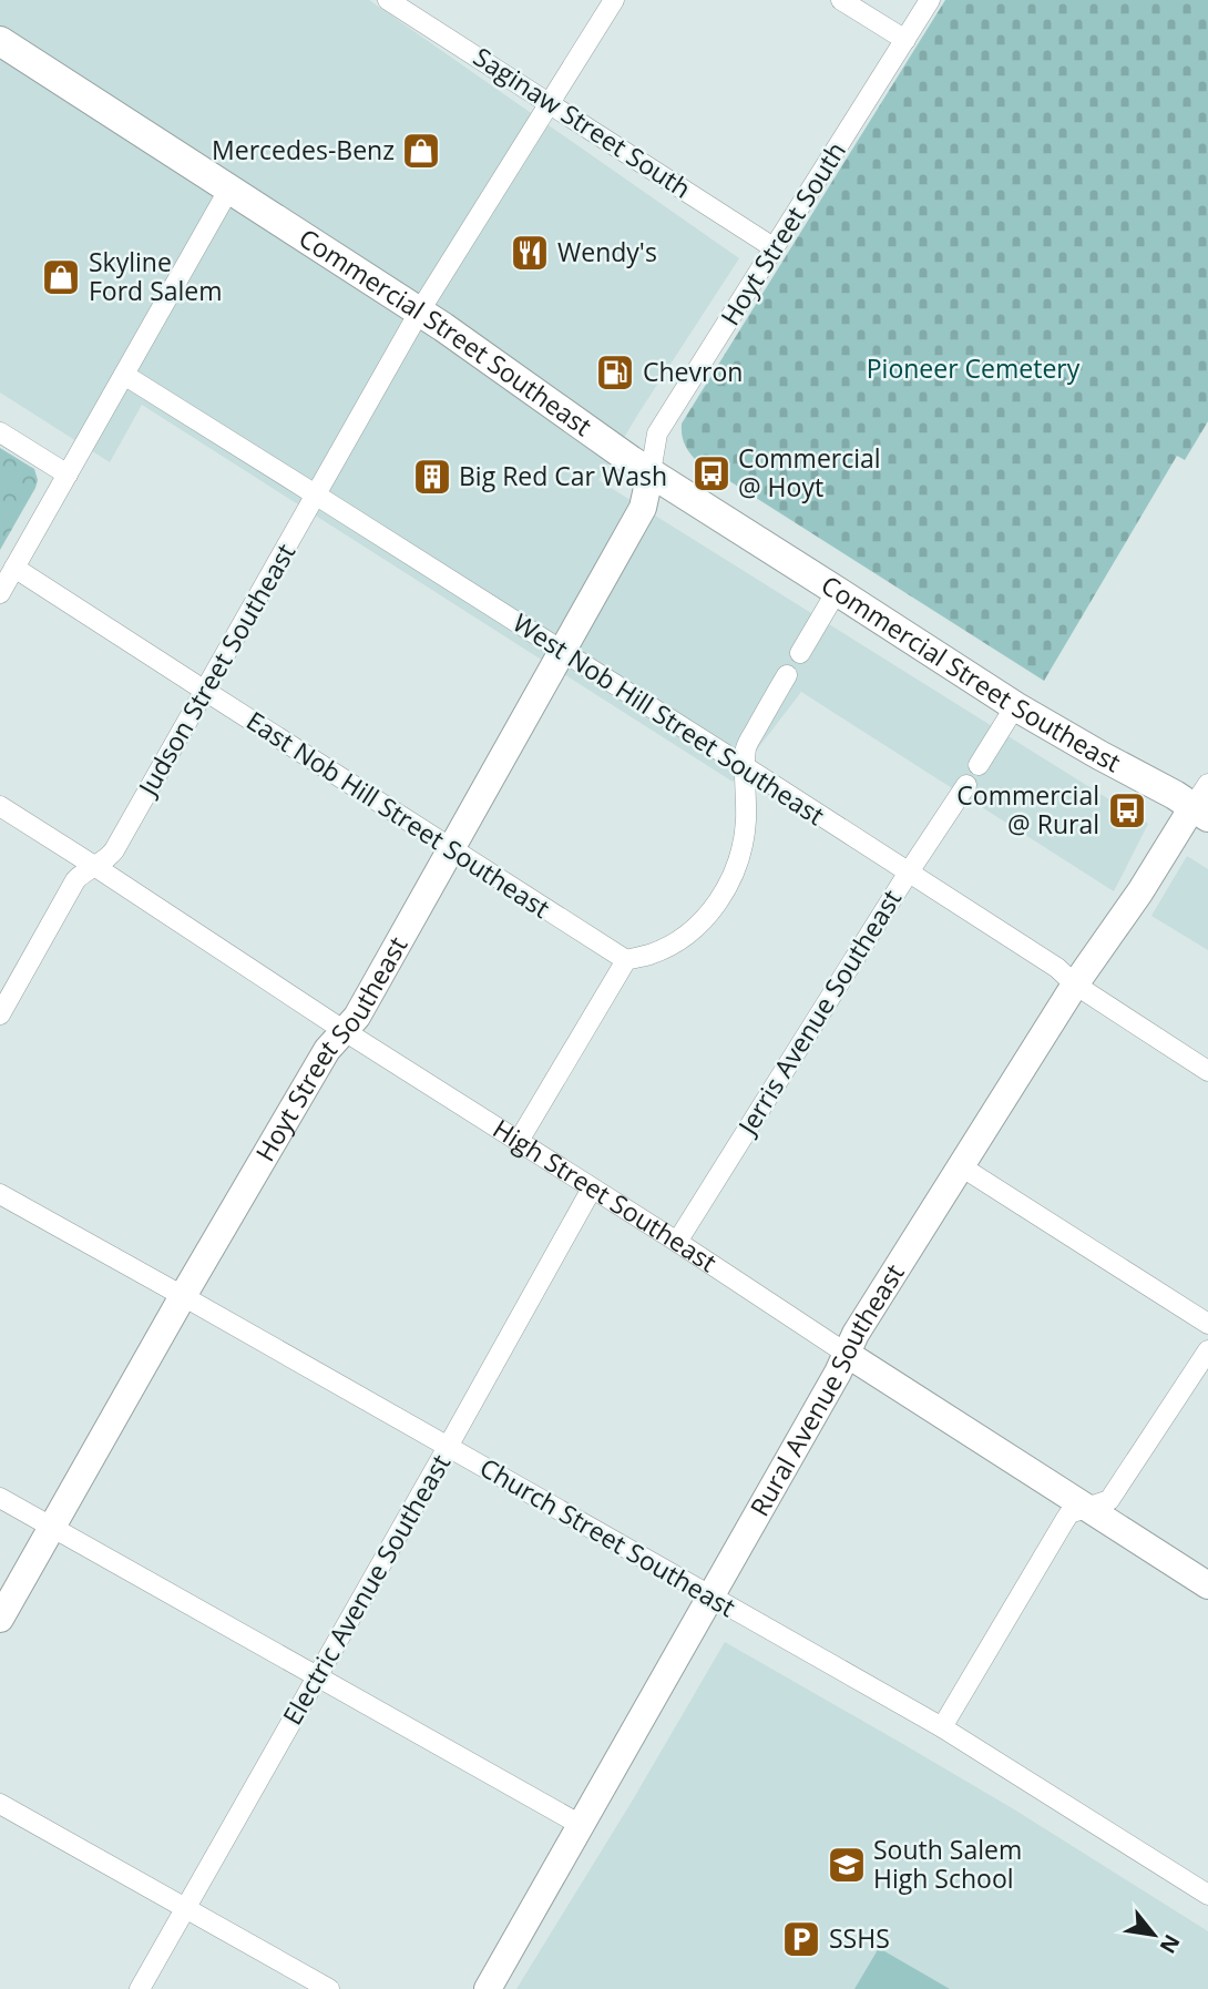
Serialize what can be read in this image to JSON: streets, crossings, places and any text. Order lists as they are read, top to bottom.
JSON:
{
  "streets": {
    "main road": ["Commercial Street Southeast"],
    "street": [
      "Saginaw Street South",
      "Hoyt Street South",
      "Judson Street Southeast",
      "West Nob Hill Street Southeast",
      "East Nob Hill Street Southeast",
      "Jerris Avenue Southeast",
      "Hoyt Street Southeast",
      "High Street Southeast",
      "Rural Avenue Southeast",
      "Church Street Southeast",
      "Electric Avenue Southeast"
    ]
  },
  "crossings": [
    ["Saginaw Street South", "Hoyt Street South"],
    ["Saginaw Street South", "Judson Street Southeast"],
    ["Hoyt Street South", "Commercial Street Southeast"],
    ["Hoyt Street South", "Hoyt Street Southeast"],
    ["Commercial Street Southeast", "Judson Street Southeast"],
    ["Commercial Street Southeast", "Hoyt Street Southeast"],
    ["Commercial Street Southeast", "Rural Avenue Southeast"],
    ["Judson Street Southeast", "West Nob Hill Street Southeast"],
    ["Judson Street Southeast", "East Nob Hill Street Southeast"],
    ["Judson Street Southeast", "High Street Southeast"],
    ["West Nob Hill Street Southeast", "Jerris Avenue Southeast"],
    ["West Nob Hill Street Southeast", "Hoyt Street Southeast"],
    ["West Nob Hill Street Southeast", "Rural Avenue Southeast"],
    ["East Nob Hill Street Southeast", "Hoyt Street Southeast"],
    ["Jerris Avenue Southeast", "High Street Southeast"],
    ["Hoyt Street Southeast", "High Street Southeast"],
    ["Hoyt Street Southeast", "Church Street Southeast"],
    ["High Street Southeast", "Rural Avenue Southeast"],
    ["High Street Southeast", "Electric Avenue Southeast"],
    ["Rural Avenue Southeast", "Church Street Southeast"],
    ["Church Street Southeast", "Electric Avenue Southeast"]
  ],
  "parks": ["Pioneer Cemetery"],
  "places": {
    "shop": ["Mercedes-Benz", "Skyline Ford Salem"],
    "restaurant": ["Wendy's"],
    "fuel station": ["Chevron"],
    "bus stop": ["Commercial @ Hoyt", "Commercial @ Rural"],
    "building": ["Big Red Car Wash"],
    "school or university": ["South Salem High School"],
    "parking": ["SSHS"]
  },
  "north": "bottom right"
}
